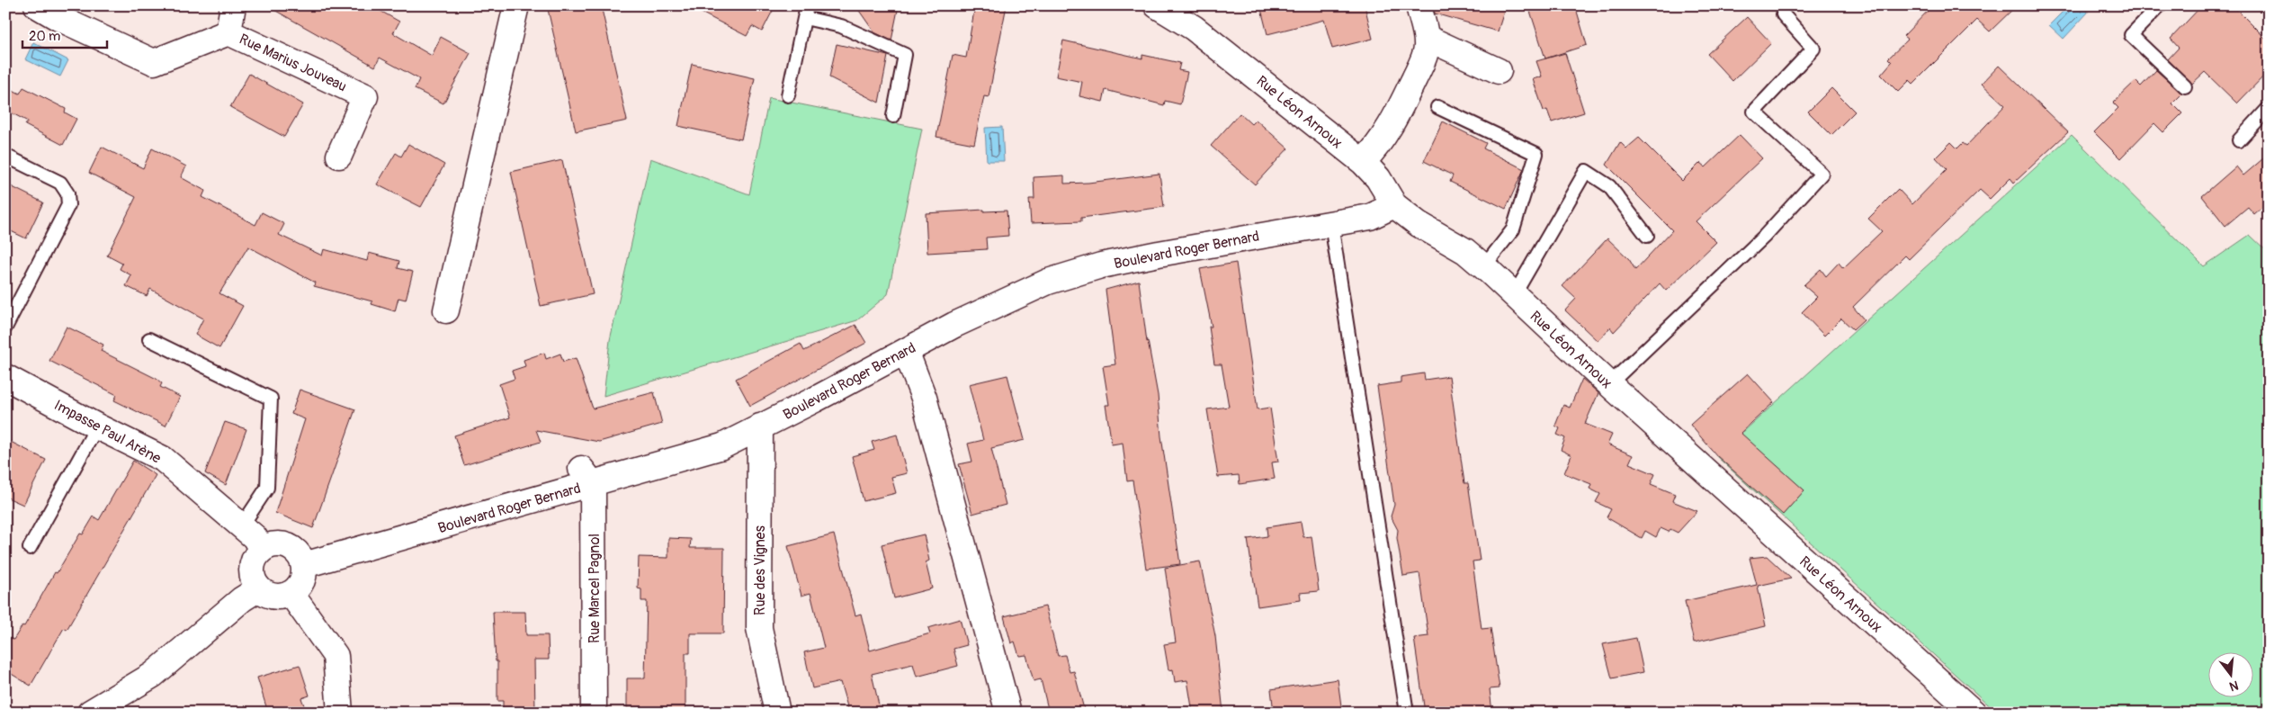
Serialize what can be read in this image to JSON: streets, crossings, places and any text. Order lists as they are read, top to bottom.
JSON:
{
  "streets": {
    "street": [
      "Rue Marius Jouveau",
      "Rue Léon Arnoux",
      "Boulevard Roger Bernard",
      "Impasse Paul Arène",
      "Rue des Vignes",
      "Rue Marcel Pagnol"
    ]
  },
  "crossings": [
    ["Rue Léon Arnoux", "Boulevard Roger Bernard"],
    ["Boulevard Roger Bernard", "Impasse Paul Arène"],
    ["Boulevard Roger Bernard", "Rue des Vignes"],
    ["Boulevard Roger Bernard", "Rue Marcel Pagnol"]
  ],
  "scale_bar": "20 m",
  "north": "bottom"
}
